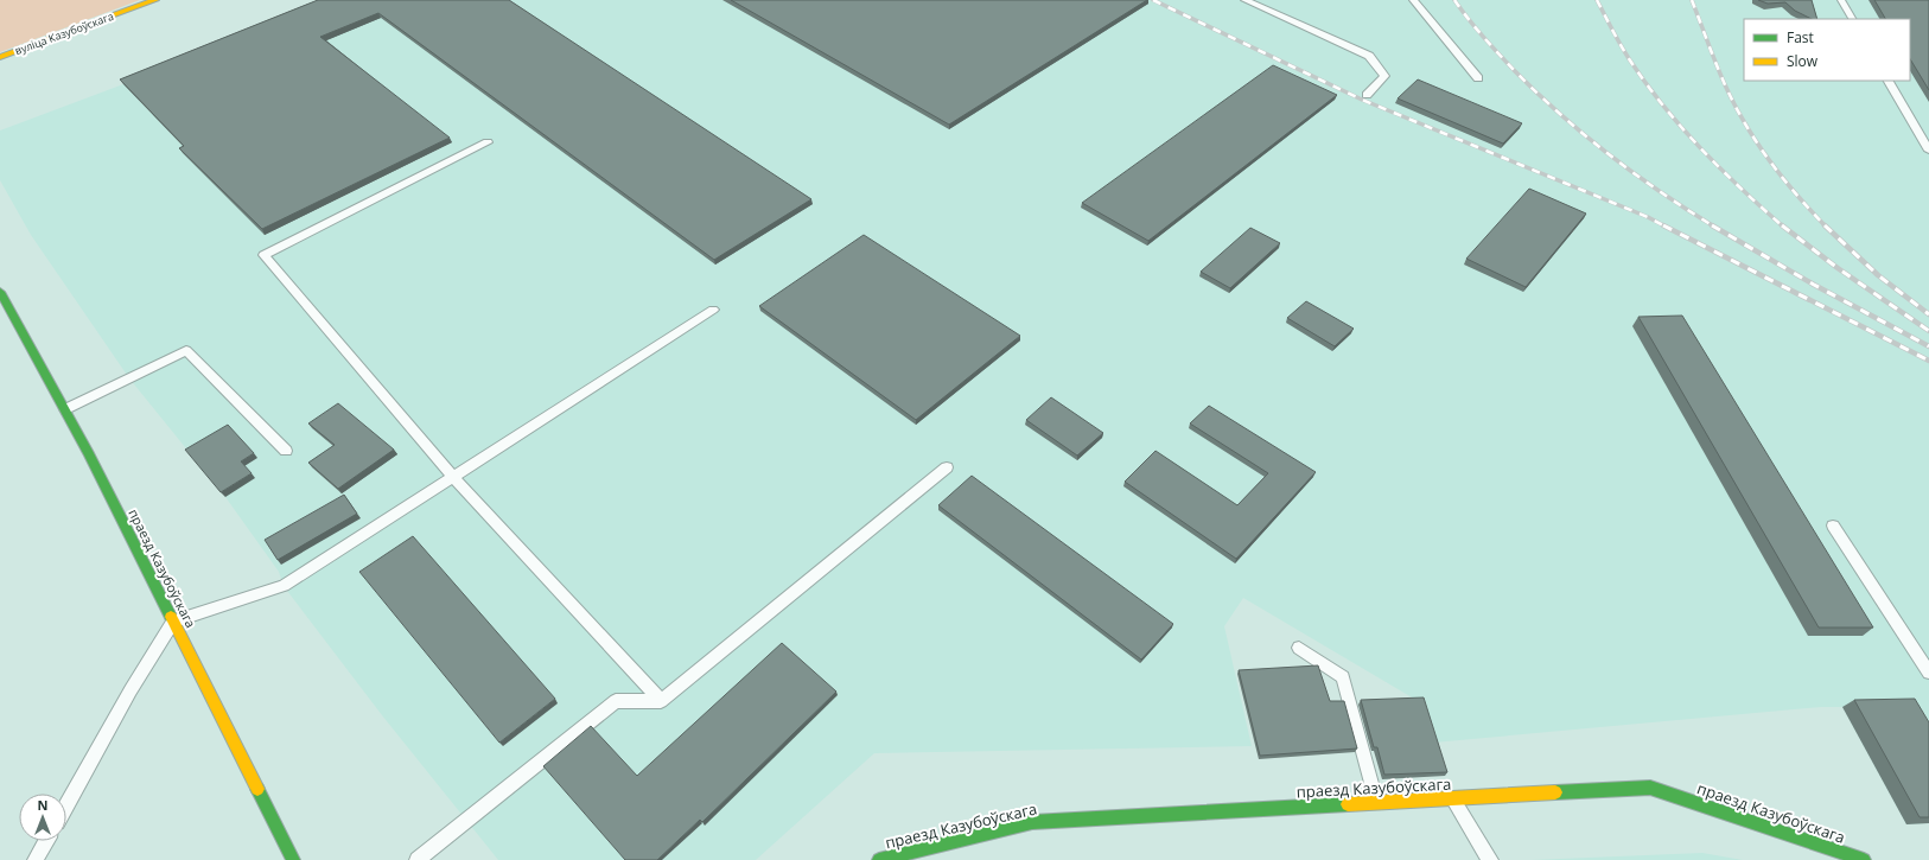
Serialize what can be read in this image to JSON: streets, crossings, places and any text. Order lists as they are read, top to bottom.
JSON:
{
  "streets": {
    "street": ["вуліца Казубоўскага", "праезд Казубоўскага"]
  },
  "legend": ["Fast", "Slow"],
  "north": "top"
}
